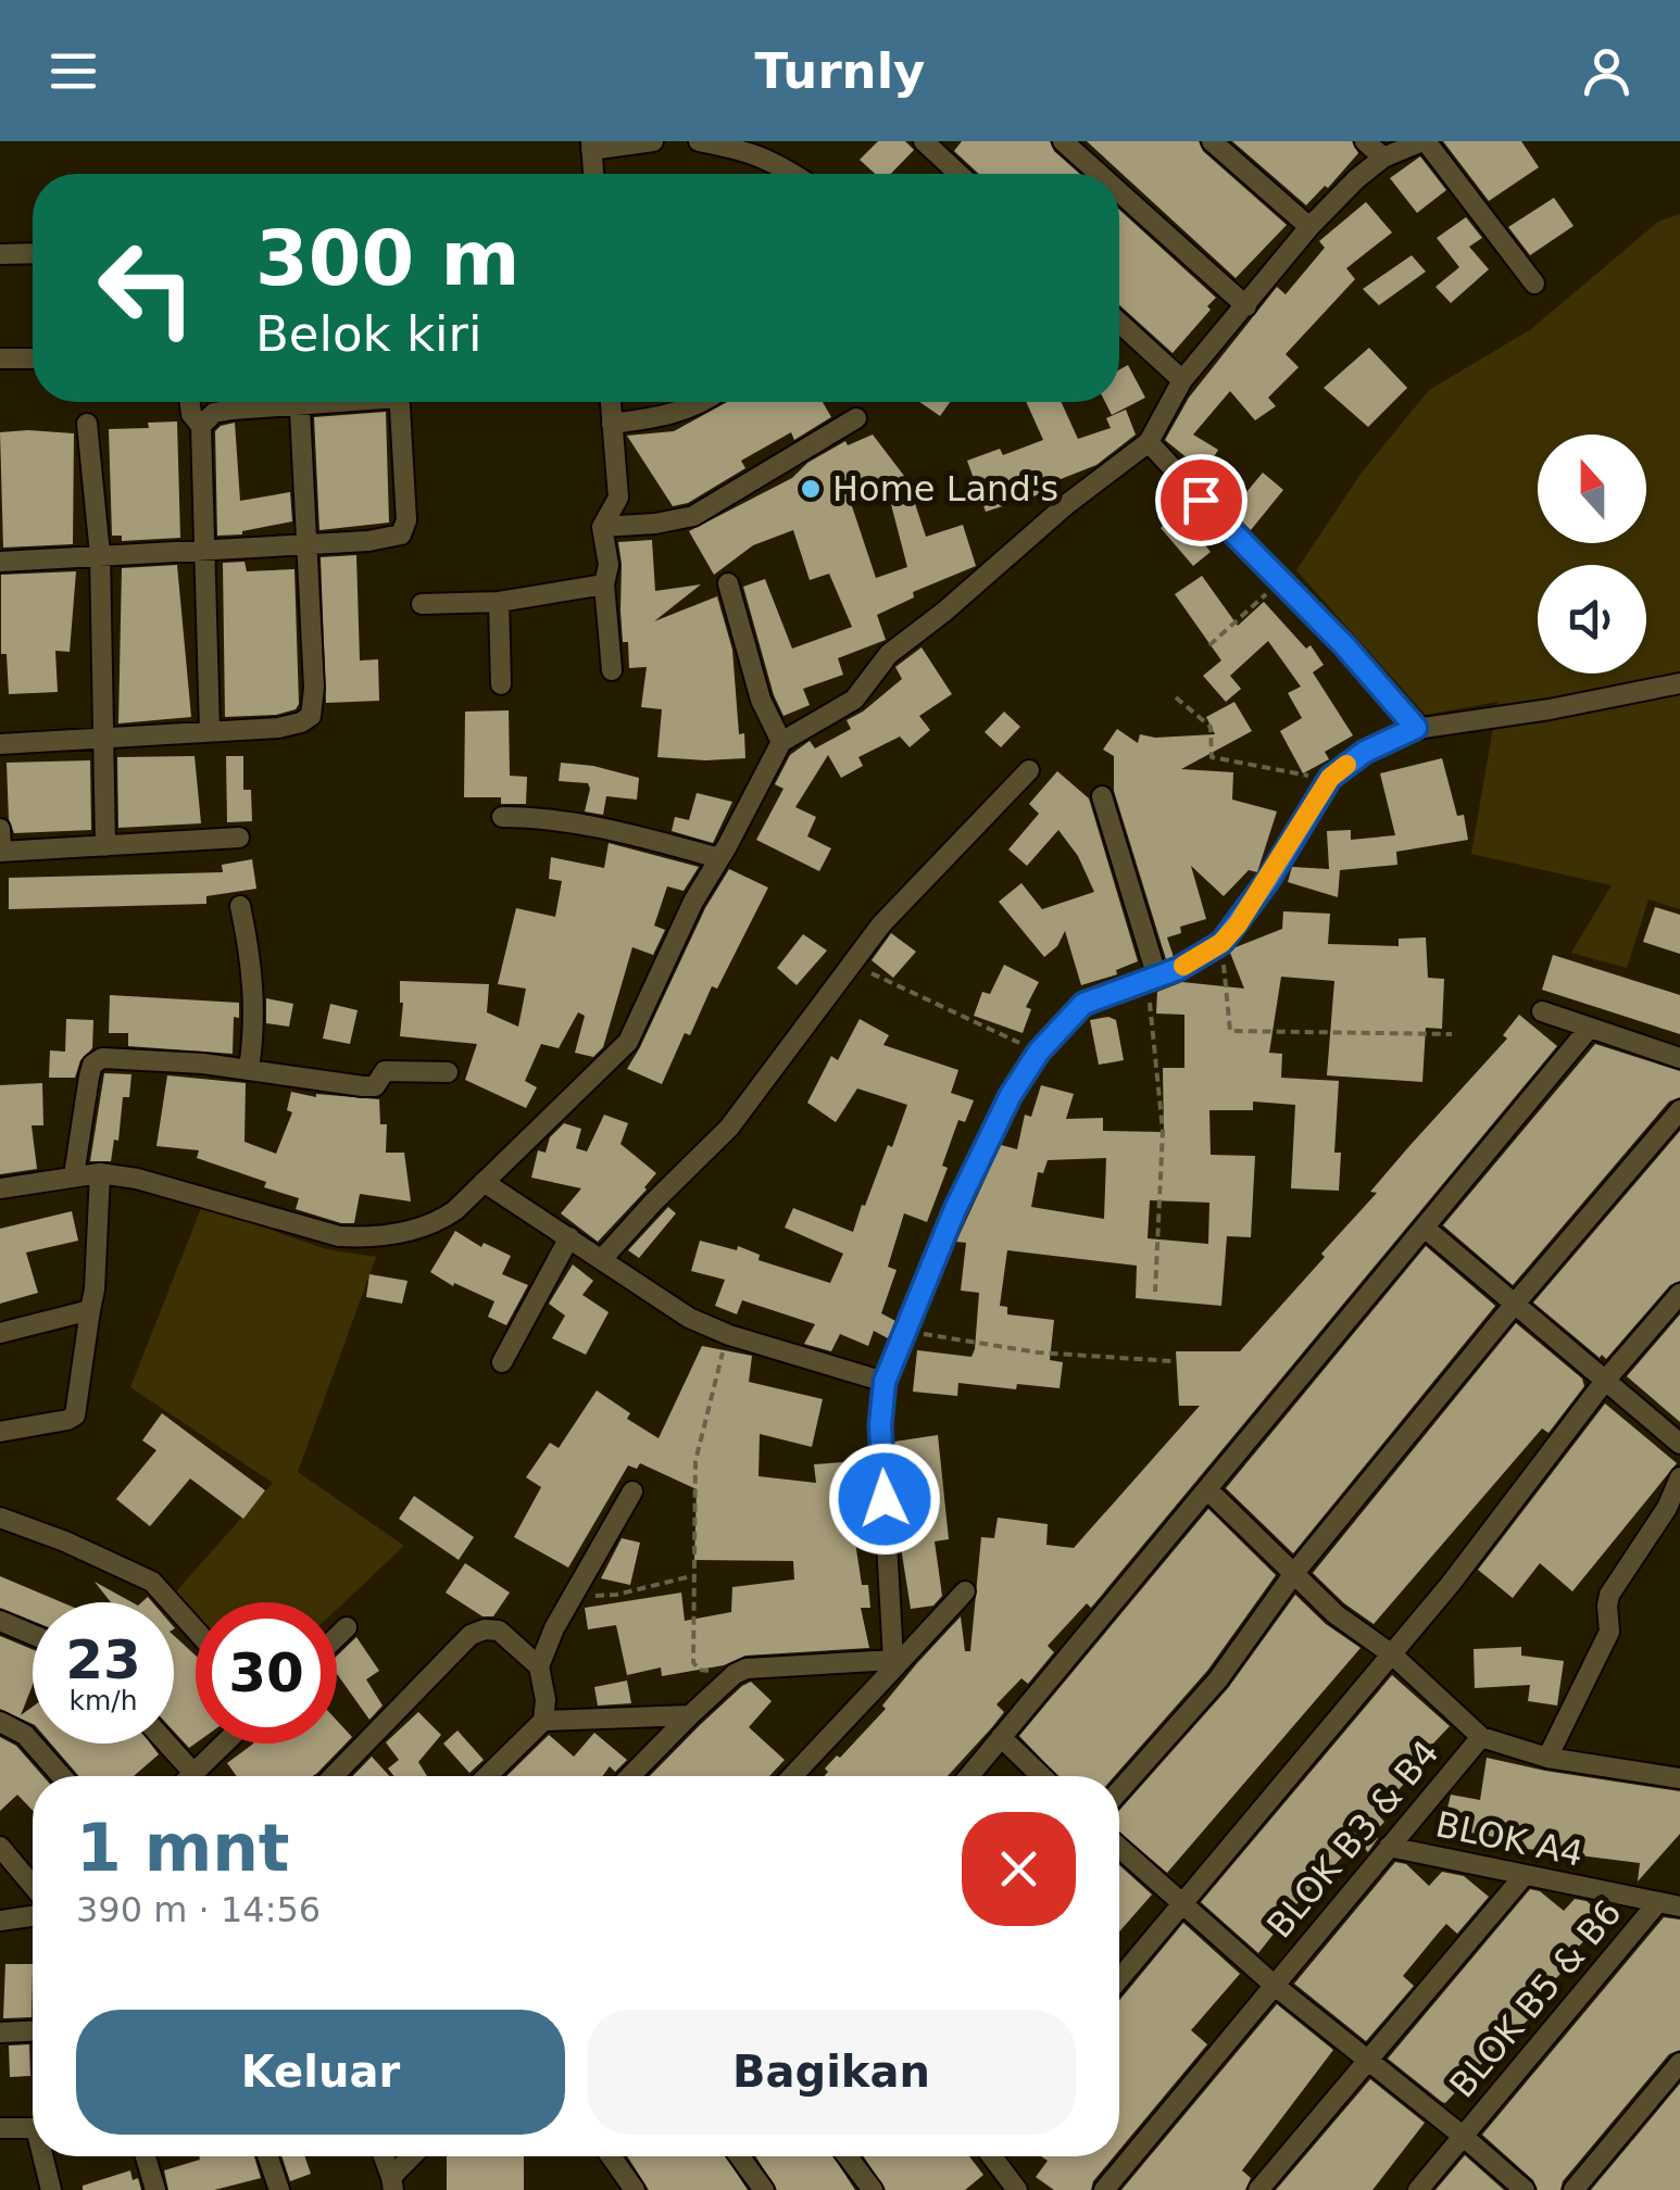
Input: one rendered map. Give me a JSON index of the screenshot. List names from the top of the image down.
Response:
{
  "streets": {
    "street": ["BLOK B3 & B4", "BLOK A4", "BLOK B5 & B6"]
  },
  "crossings": [
    ["BLOK B3 & B4", "BLOK A4"],
    ["BLOK A4", "BLOK B5 & B6"]
  ],
  "places": ["Home Land's"],
  "north": "top",
  "page": {
    "header": "Turnly",
    "turn": ["300 m", "Belok kiri"],
    "speed": "23 km/h",
    "limit": "30",
    "heading": ["1 mnt", "390 m · 14:56"],
    "buttons": ["Keluar", "Bagikan"]
  }
}
